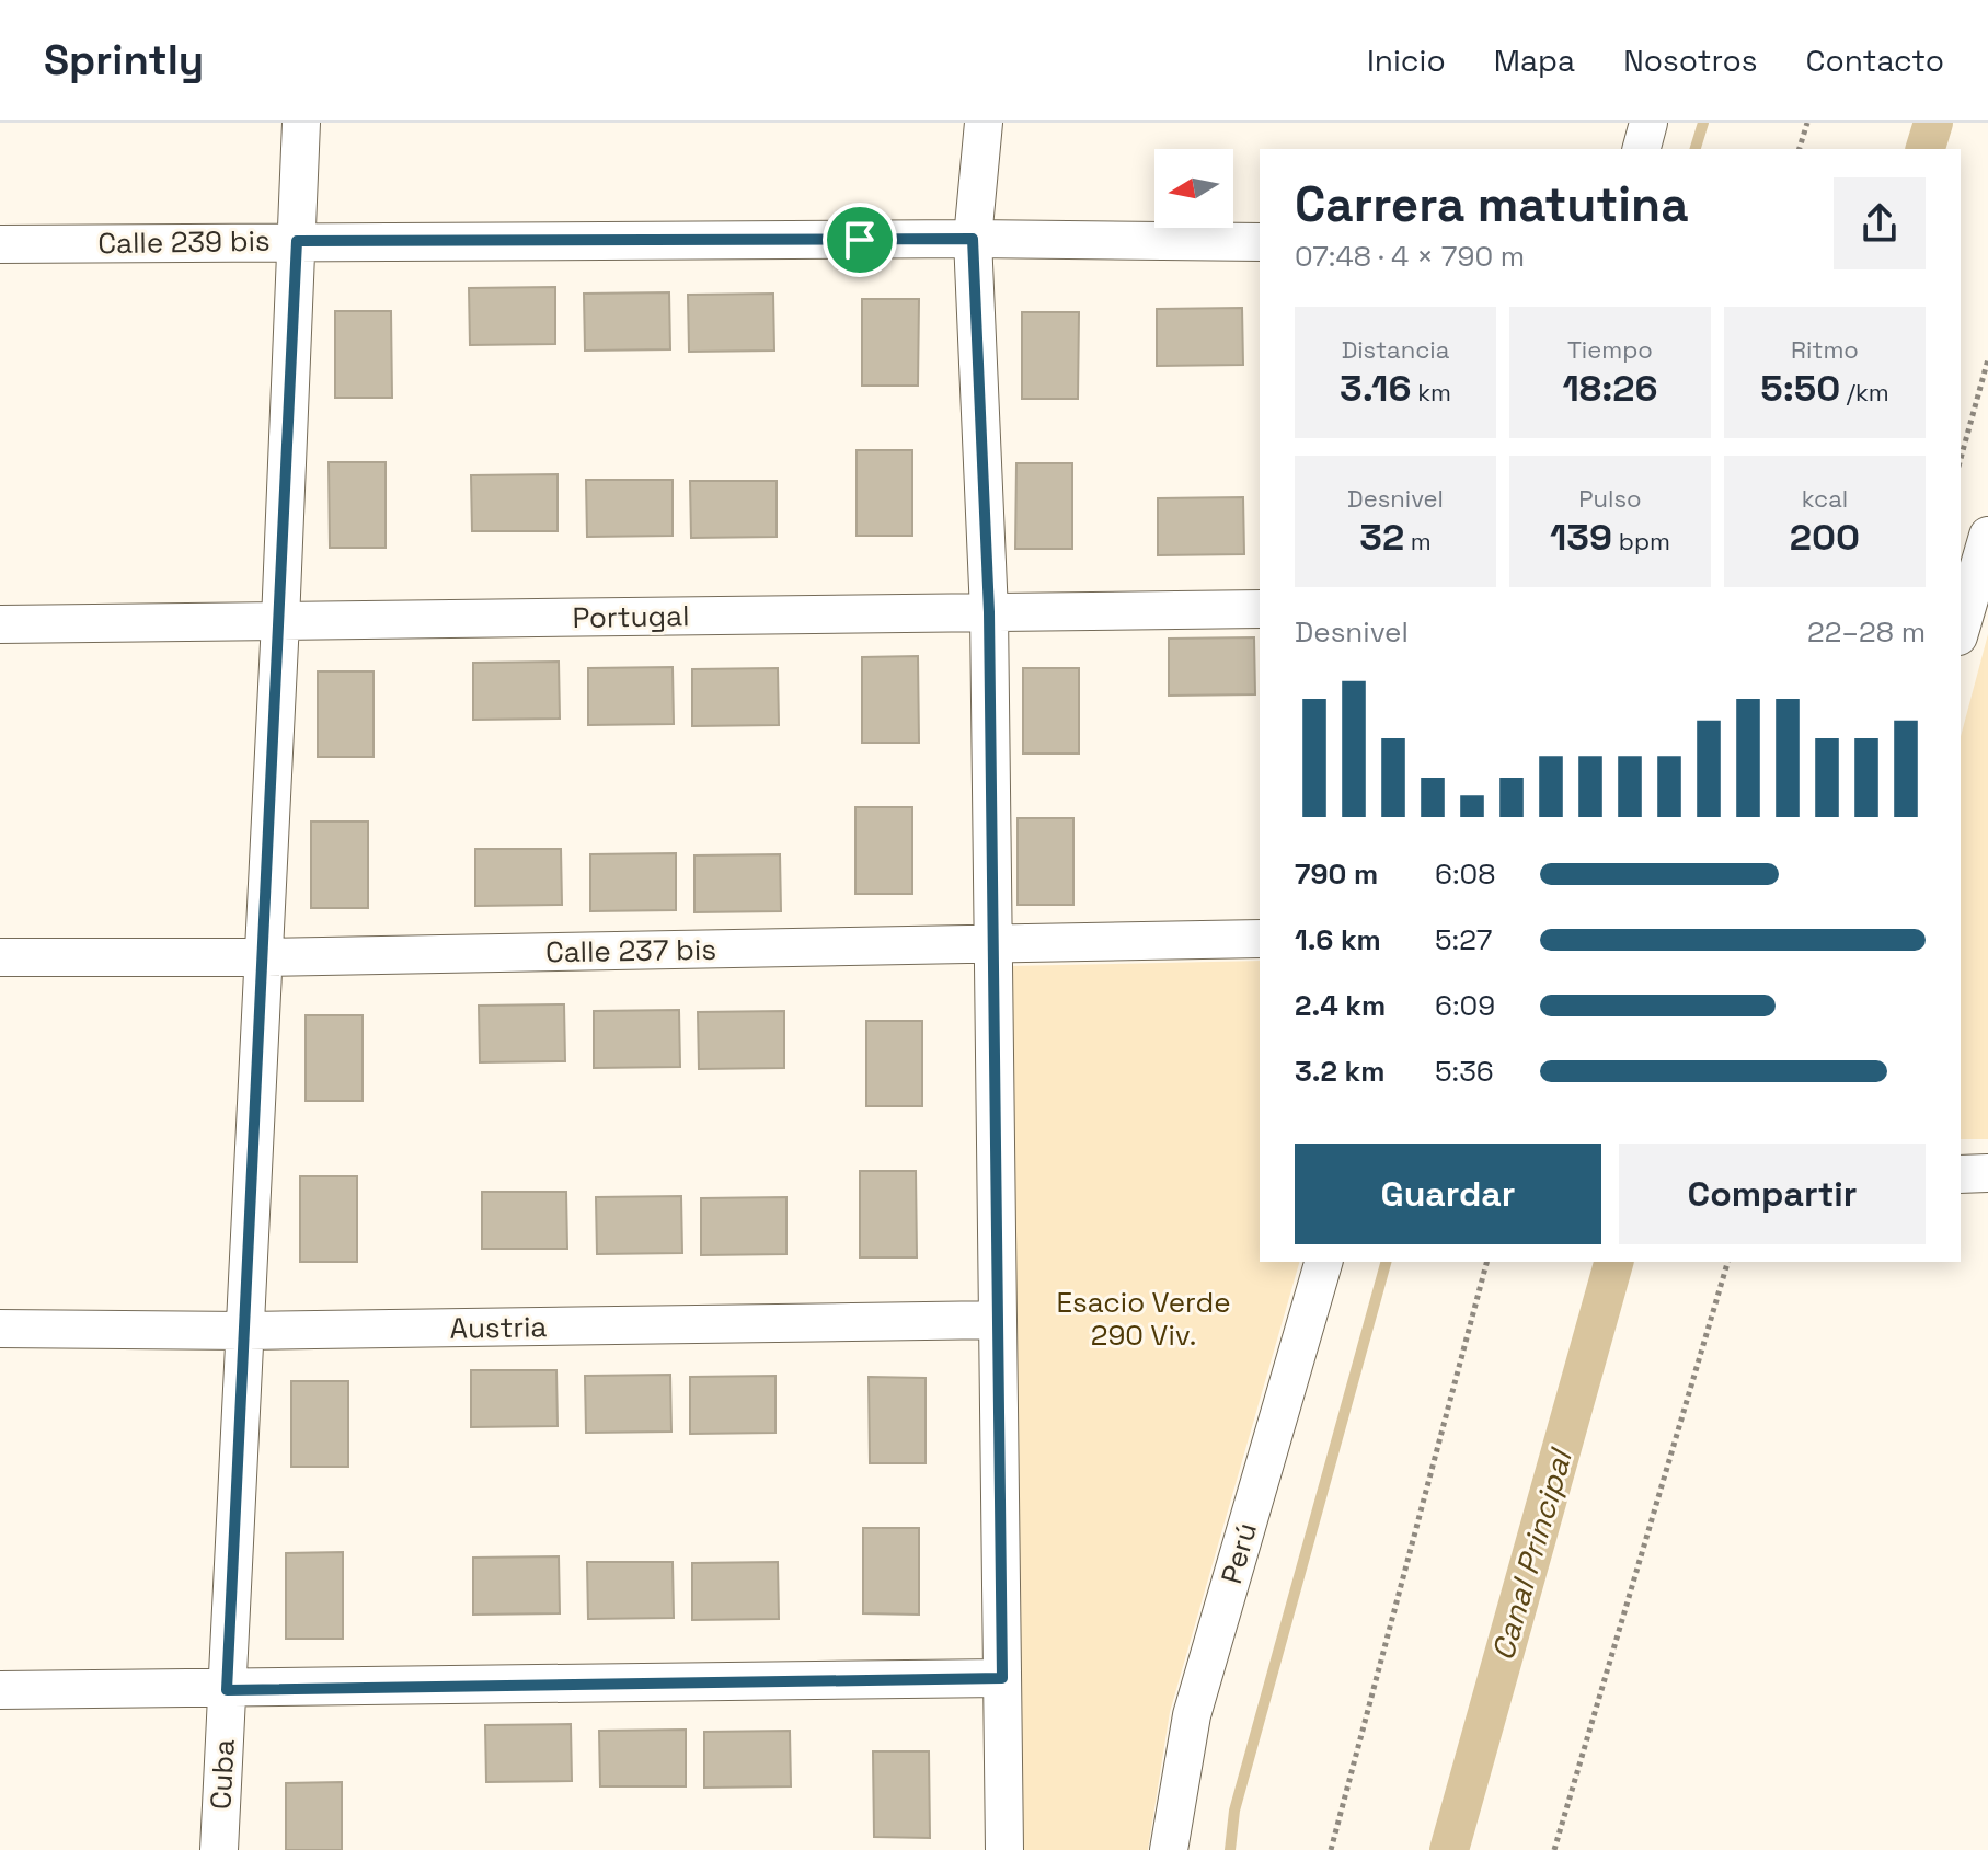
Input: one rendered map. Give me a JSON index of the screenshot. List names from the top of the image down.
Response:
{
  "streets": {
    "street": [
      "Calle 239 bis",
      "Portugal",
      "Calle 237 bis",
      "Austria",
      "Perú",
      "Cuba"
    ]
  },
  "crossings": [
    ["Calle 239 bis", "Cuba"],
    ["Portugal", "Cuba"],
    ["Calle 237 bis", "Cuba"],
    ["Austria", "Cuba"]
  ],
  "water": ["Canal Principal"],
  "parks": ["Esacio Verde 290 Viv."],
  "north": "left",
  "page": {
    "header": "Sprintly",
    "nav": [
      "Inicio",
      "Mapa",
      "Nosotros",
      "Contacto"
    ],
    "heading": ["Carrera matutina", "07:48 · 4 × 790 m"],
    "stats": [
      ["Distancia", "3.16 km"],
      ["Tiempo", "18:26"],
      ["Ritmo", "5:50 /km"],
      ["Desnivel", "32 m"],
      ["Pulso", "139 bpm"],
      ["kcal", "200"]
    ],
    "chart": ["Desnivel", "22–28 m"],
    "list": [
      {
        "name": "790 m",
        "note": "6:08"
      },
      {
        "name": "1.6 km",
        "note": "5:27"
      },
      {
        "name": "2.4 km",
        "note": "6:09"
      },
      {
        "name": "3.2 km",
        "note": "5:36"
      }
    ],
    "buttons": ["Guardar", "Compartir"]
  }
}
